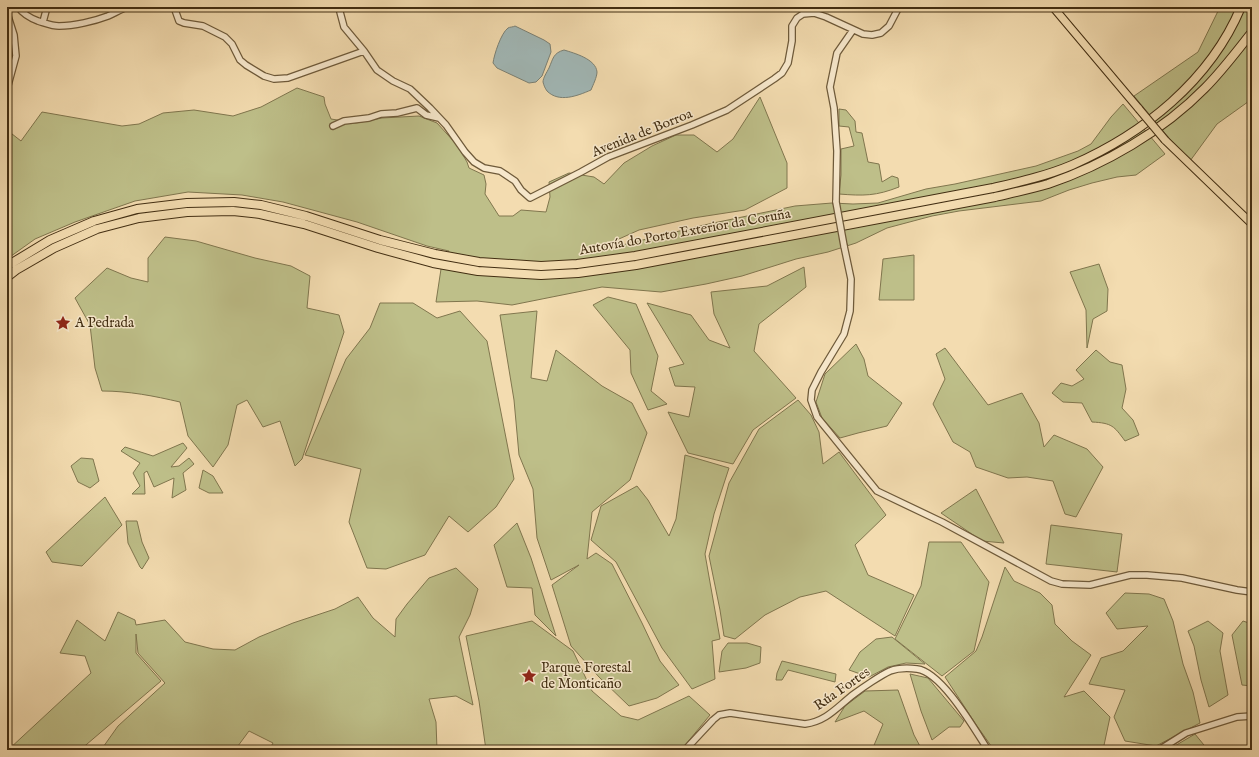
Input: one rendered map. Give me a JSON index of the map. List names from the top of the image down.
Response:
{
  "streets": {
    "highway": ["Autovía do Porto Exterior da Coruña"],
    "street": ["Avenida de Borroa", "Rúa Fortes"]
  },
  "places": {
    "place": ["A Pedrada", "Parque Forestal de Monticaño"]
  }
}
